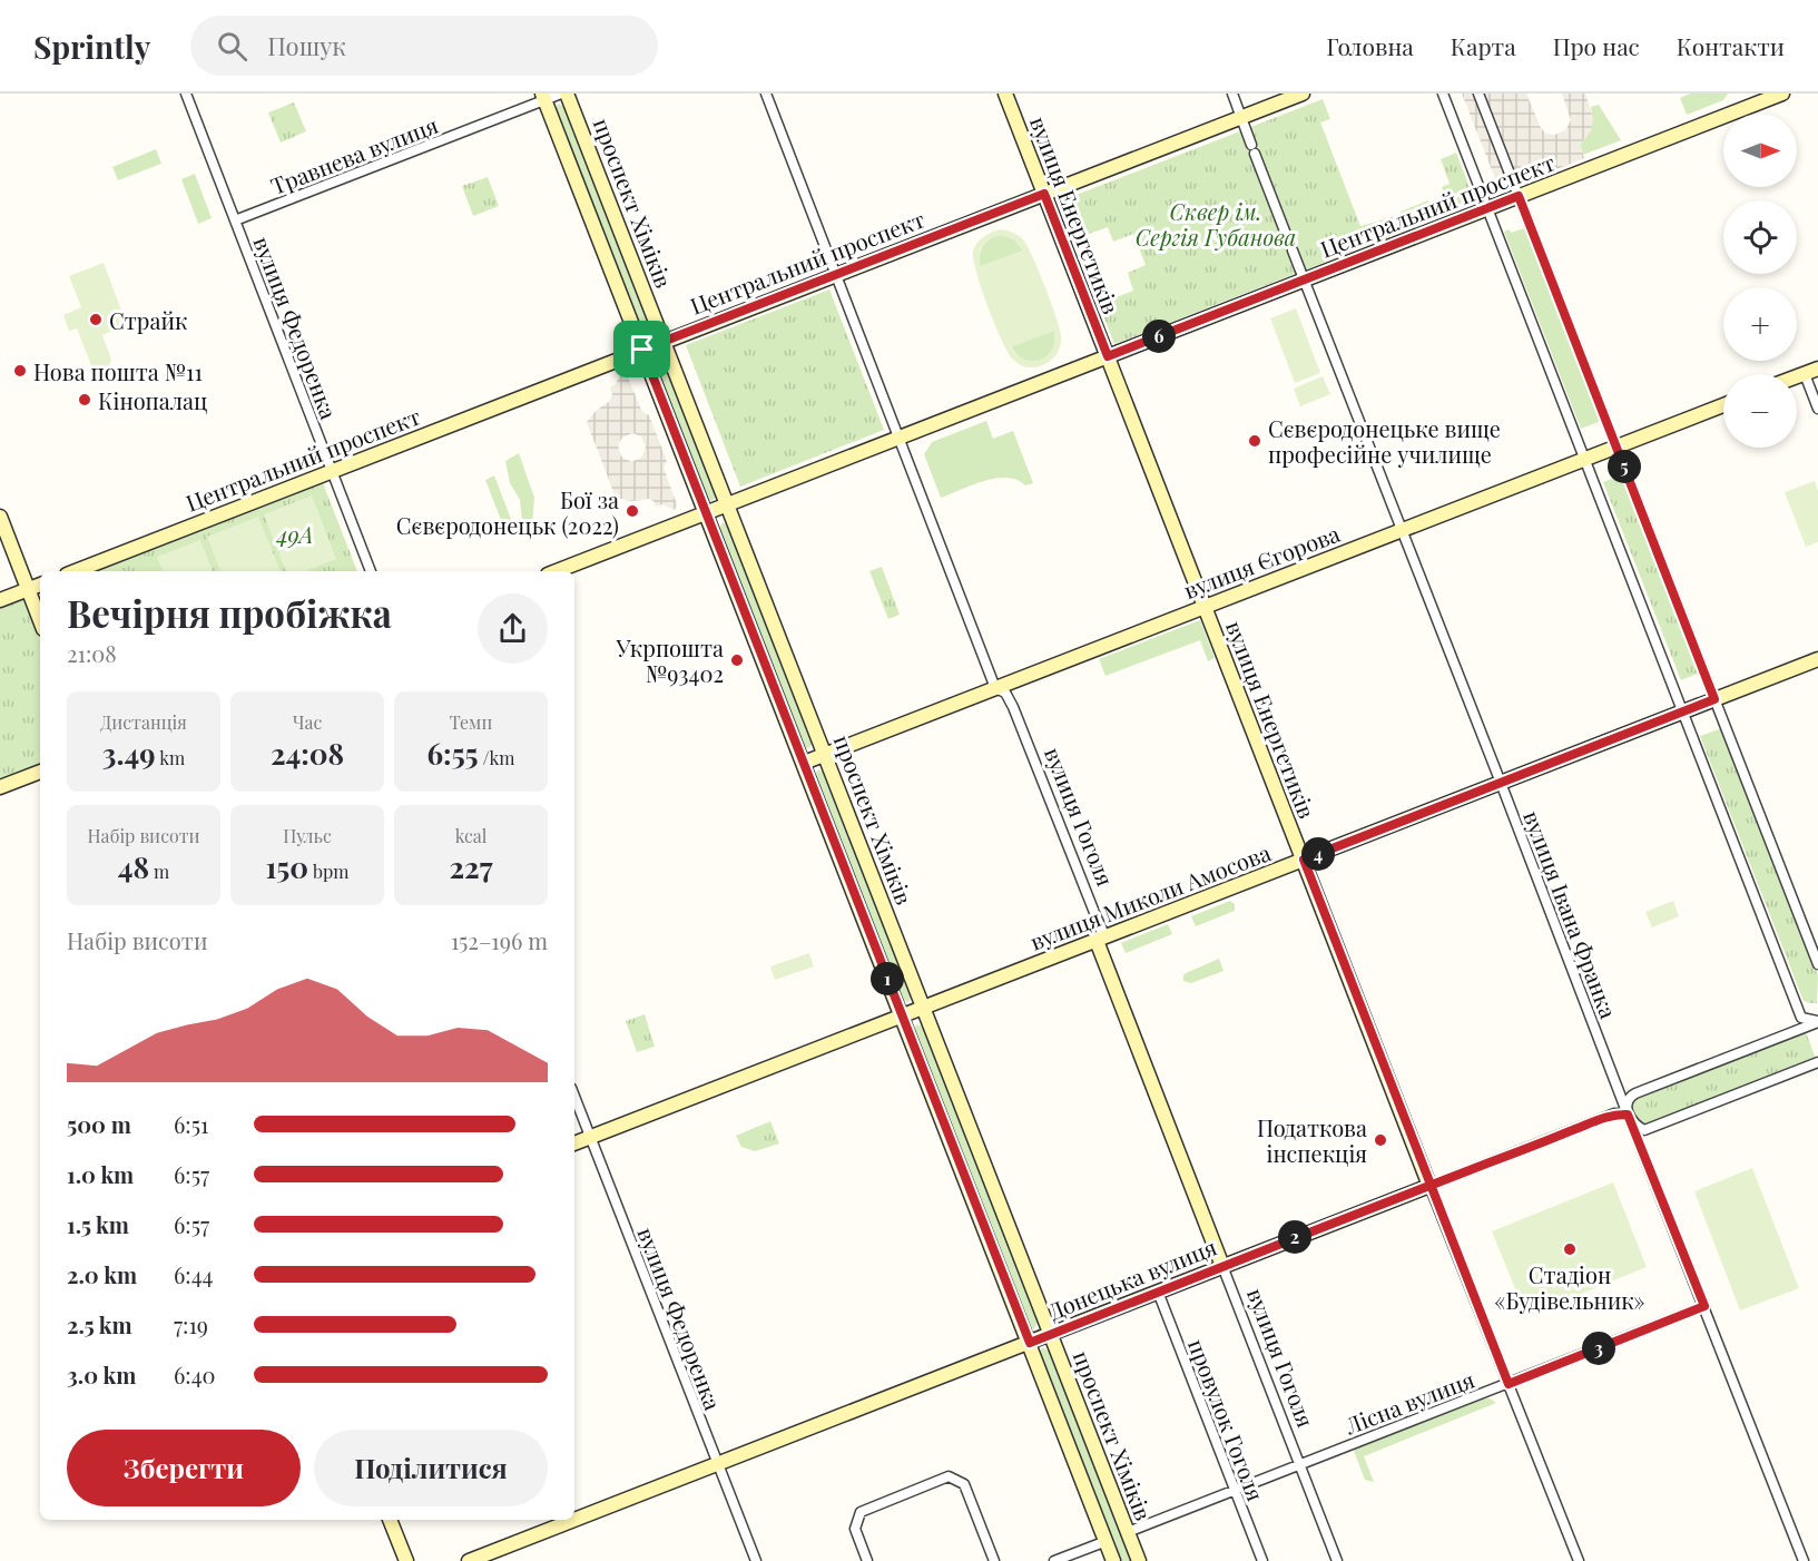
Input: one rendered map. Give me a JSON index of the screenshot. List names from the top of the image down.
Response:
{
  "streets": {
    "street": [
      "Травнева вулиця",
      "проспект Хіміків",
      "Центральний проспект",
      "вулиця Енергетиків",
      "вулиця Федоренка",
      "вулиця Єгорова",
      "вулиця Гоголя",
      "вулиця Миколи Амосова",
      "вулиця Івана Франка",
      "Донецька вулиця",
      "Лісна вулиця",
      "провулок Гоголя"
    ]
  },
  "crossings": [
    ["Травнева вулиця", "проспект Хіміків"],
    ["Травнева вулиця", "вулиця Федоренка"],
    ["проспект Хіміків", "Центральний проспект"],
    ["проспект Хіміків", "вулиця Єгорова"],
    ["проспект Хіміків", "вулиця Миколи Амосова"],
    ["проспект Хіміків", "Донецька вулиця"],
    ["проспект Хіміків", "Лісна вулиця"],
    ["Центральний проспект", "вулиця Енергетиків"],
    ["Центральний проспект", "вулиця Федоренка"],
    ["Центральний проспект", "вулиця Гоголя"],
    ["Центральний проспект", "вулиця Івана Франка"],
    ["вулиця Енергетиків", "вулиця Єгорова"],
    ["вулиця Енергетиків", "вулиця Миколи Амосова"],
    ["вулиця Енергетиків", "Донецька вулиця"],
    ["вулиця Енергетиків", "Лісна вулиця"],
    ["вулиця Федоренка", "вулиця Миколи Амосова"],
    ["вулиця Федоренка", "Донецька вулиця"],
    ["вулиця Єгорова", "вулиця Гоголя"],
    ["вулиця Єгорова", "вулиця Івана Франка"],
    ["вулиця Гоголя", "вулиця Миколи Амосова"],
    ["вулиця Гоголя", "Донецька вулиця"],
    ["вулиця Гоголя", "Лісна вулиця"],
    ["вулиця Миколи Амосова", "вулиця Івана Франка"],
    ["вулиця Івана Франка", "Донецька вулиця"],
    ["вулиця Івана Франка", "Лісна вулиця"],
    ["Донецька вулиця", "провулок Гоголя"],
    ["Лісна вулиця", "провулок Гоголя"]
  ],
  "parks": ["Сквер ім. Сергія Губанова", "49А"],
  "places": [
    "Страйк",
    "Нова пошта №11",
    "Кінопалац",
    "Сєвєродонецьке вище професійне училище",
    "Бої за Сєвєродонецьк (2022)",
    "Укрпошта №93402",
    "Податкова інспекція",
    "Стадіон «Будівельник»"
  ],
  "north": "right",
  "page": {
    "header": "Sprintly",
    "search": "Пошук",
    "nav": [
      "Головна",
      "Карта",
      "Про нас",
      "Контакти"
    ],
    "map_buttons": ["+", "−"],
    "pins": [
      "6",
      "5",
      "4",
      "1",
      "2",
      "3"
    ],
    "heading": ["Вечірня пробіжка", "21:08"],
    "stats": [
      ["Дистанція", "3.49 km"],
      ["Час", "24:08"],
      ["Темп", "6:55 /km"],
      ["Набір висоти", "48 m"],
      ["Пульс", "150 bpm"],
      ["kcal", "227"]
    ],
    "chart": ["Набір висоти", "152–196 m"],
    "list": [
      {
        "name": "500 m",
        "note": "6:51"
      },
      {
        "name": "1.0 km",
        "note": "6:57"
      },
      {
        "name": "1.5 km",
        "note": "6:57"
      },
      {
        "name": "2.0 km",
        "note": "6:44"
      },
      {
        "name": "2.5 km",
        "note": "7:19"
      },
      {
        "name": "3.0 km",
        "note": "6:40"
      }
    ],
    "buttons": ["Зберегти", "Поділитися"]
  }
}
